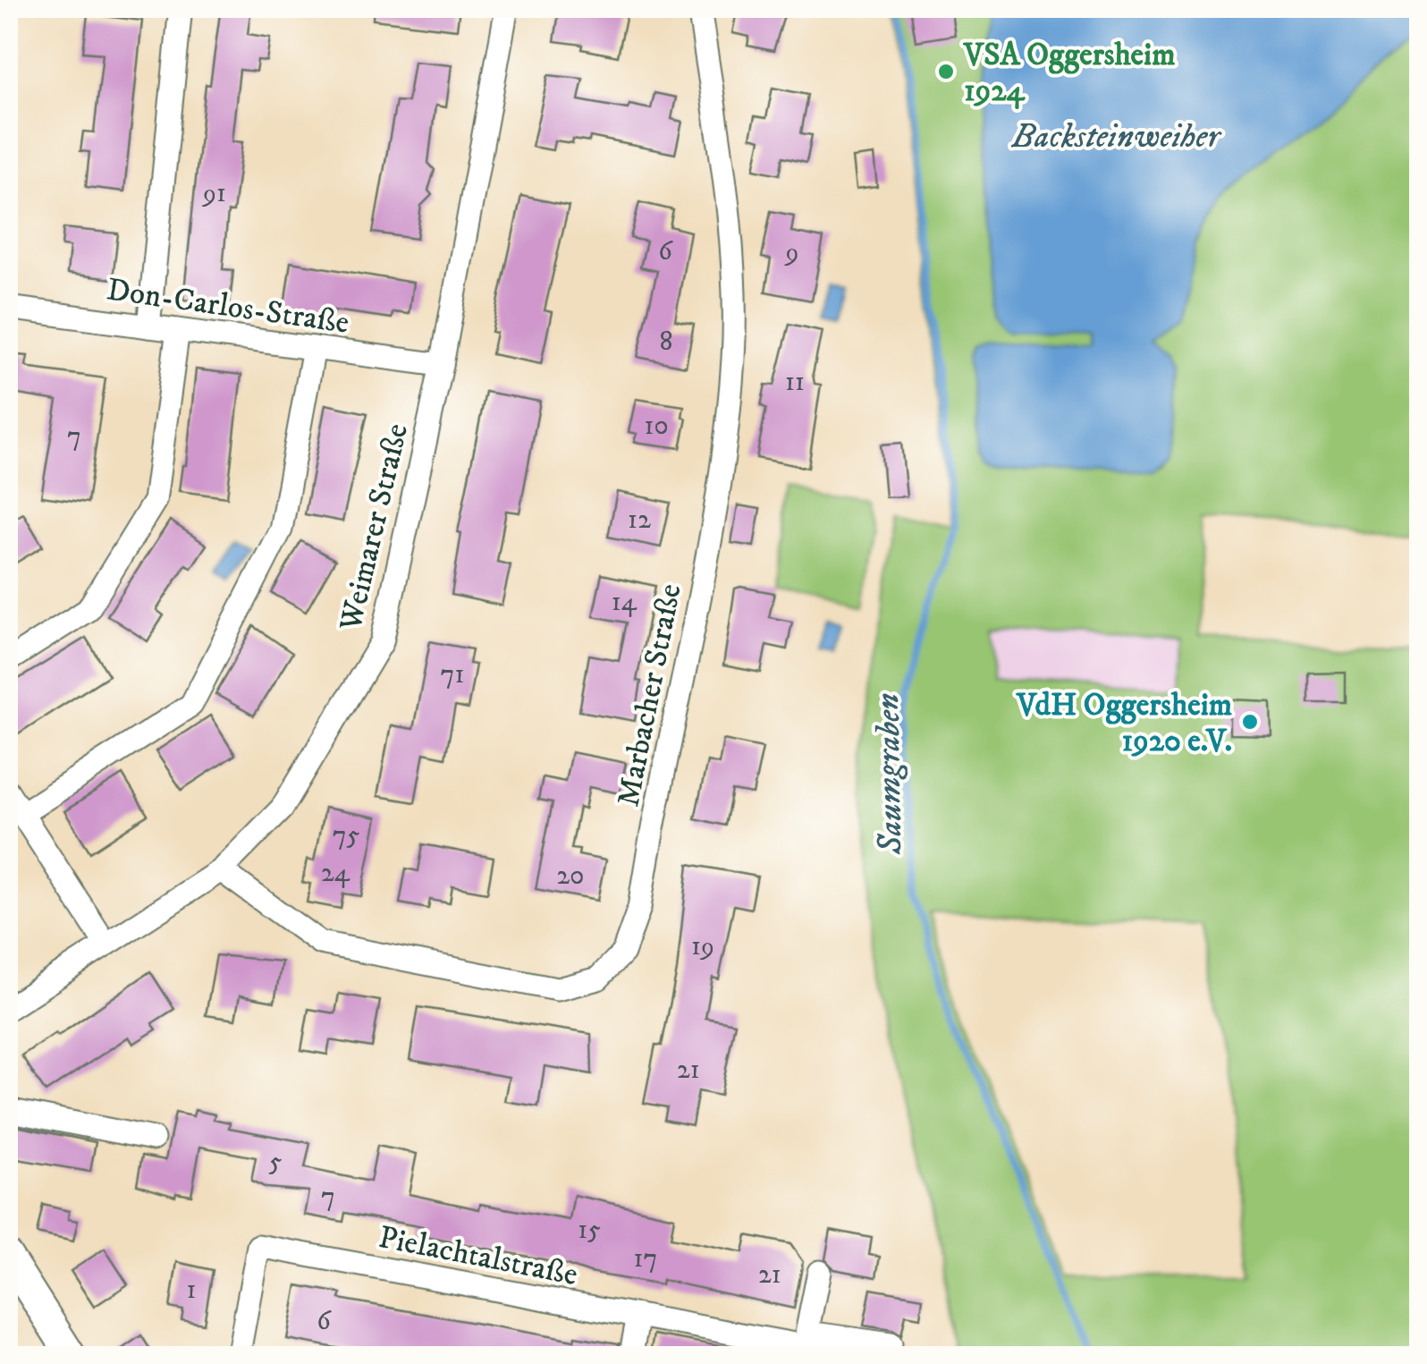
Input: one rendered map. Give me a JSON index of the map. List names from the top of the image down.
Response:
{
  "streets": {
    "street": [
      "Don-Carlos-Straße",
      "Weimarer Straße",
      "Marbacher Straße",
      "Pielachtalstraße"
    ]
  },
  "crossings": [
    ["Don-Carlos-Straße", "Weimarer Straße"],
    ["Weimarer Straße", "Marbacher Straße"]
  ],
  "water": ["Backsteinweiher", "Saumgraben"],
  "places": ["VSA Oggersheim 1924", "VdH Oggersheim 1920 e.V."],
  "house_numbers": [
    "91",
    "6",
    "9",
    "8",
    "11",
    "10",
    "7",
    "12",
    "14",
    "71",
    "75",
    "24",
    "20",
    "19",
    "21",
    "5",
    "7",
    "15",
    "17",
    "21",
    "1",
    "6"
  ]
}
